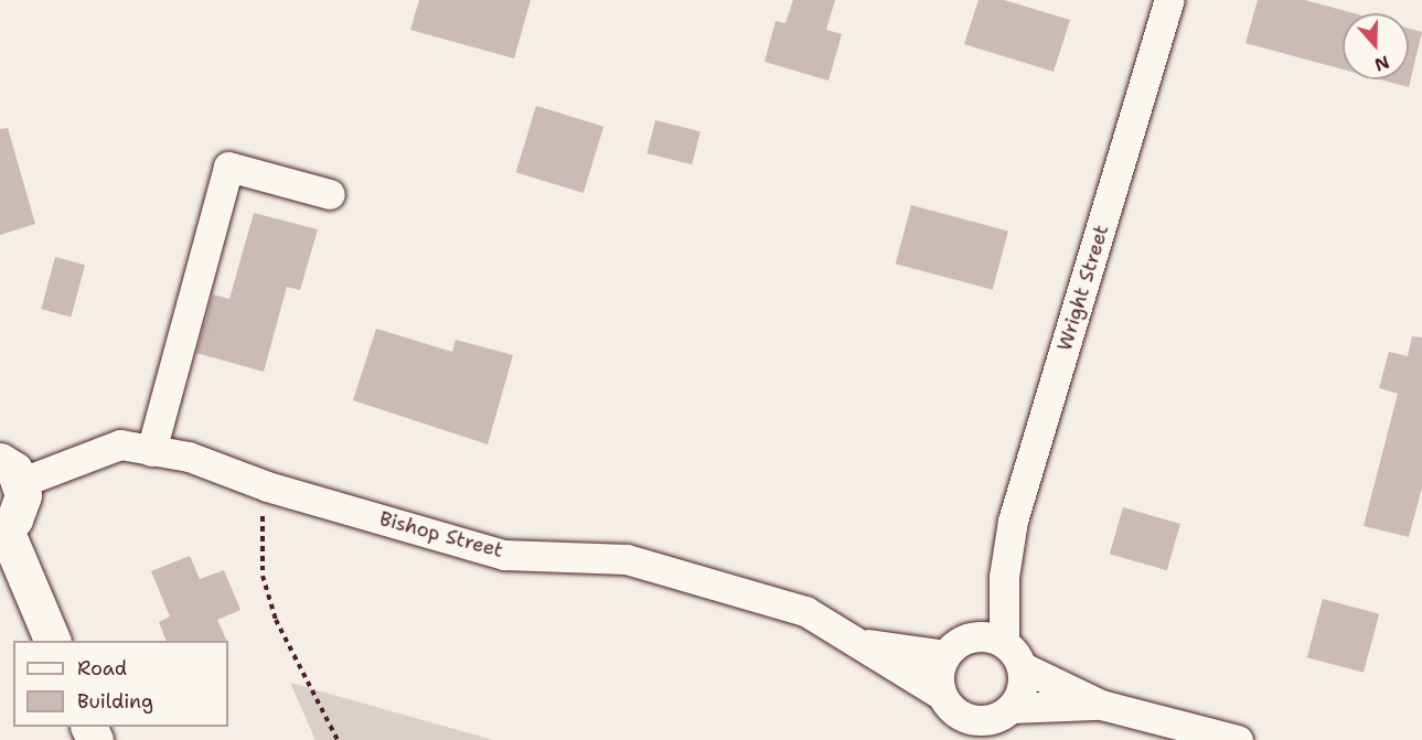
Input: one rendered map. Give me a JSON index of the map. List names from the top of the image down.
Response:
{
  "streets": {
    "street": ["Wright Street", "Bishop Street"]
  },
  "crossings": [
    ["Wright Street", "Bishop Street"]
  ],
  "legend": ["Road", "Building"],
  "north": "bottom"
}
